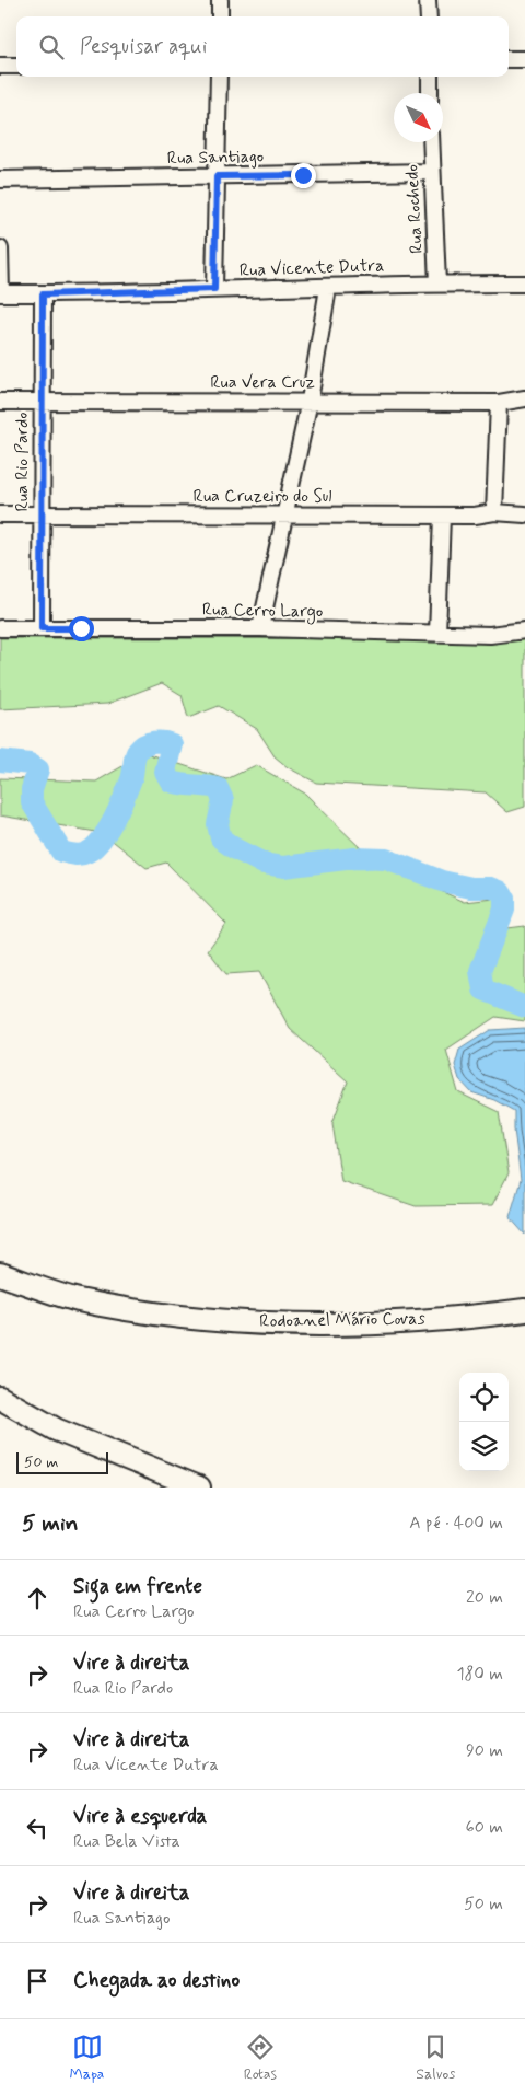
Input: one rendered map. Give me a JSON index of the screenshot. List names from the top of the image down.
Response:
{
  "streets": {
    "highway": ["Rodoanel Mário Covas"],
    "street": [
      "Rua Santiago",
      "Rua Rochedo",
      "Rua Vicente Dutra",
      "Rua Vera Cruz",
      "Rua Rio Pardo",
      "Rua Cruzeiro do Sul",
      "Rua Cerro Largo"
    ]
  },
  "crossings": [
    ["Rua Santiago", "Rua Rochedo"],
    ["Rua Rochedo", "Rua Vicente Dutra"],
    ["Rua Vicente Dutra", "Rua Rio Pardo"],
    ["Rua Vera Cruz", "Rua Rio Pardo"],
    ["Rua Rio Pardo", "Rua Cruzeiro do Sul"],
    ["Rua Rio Pardo", "Rua Cerro Largo"]
  ],
  "scale_bar": "50 m",
  "north": "bottom right",
  "page": {
    "search": "Pesquisar aqui",
    "scale": "50 m",
    "heading": ["5 min", "A pé · 400 m"],
    "list": [
      ["Siga em frente", "Rua Cerro Largo", "20 m"],
      ["Vire à direita", "Rua Rio Pardo", "180 m"],
      ["Vire à direita", "Rua Vicente Dutra", "90 m"],
      ["Vire à esquerda", "Rua Bela Vista", "60 m"],
      ["Vire à direita", "Rua Santiago", "50 m"],
      "Chegada ao destino"
    ],
    "nav": ["Mapa", "Rotas", "Salvos"]
  }
}
